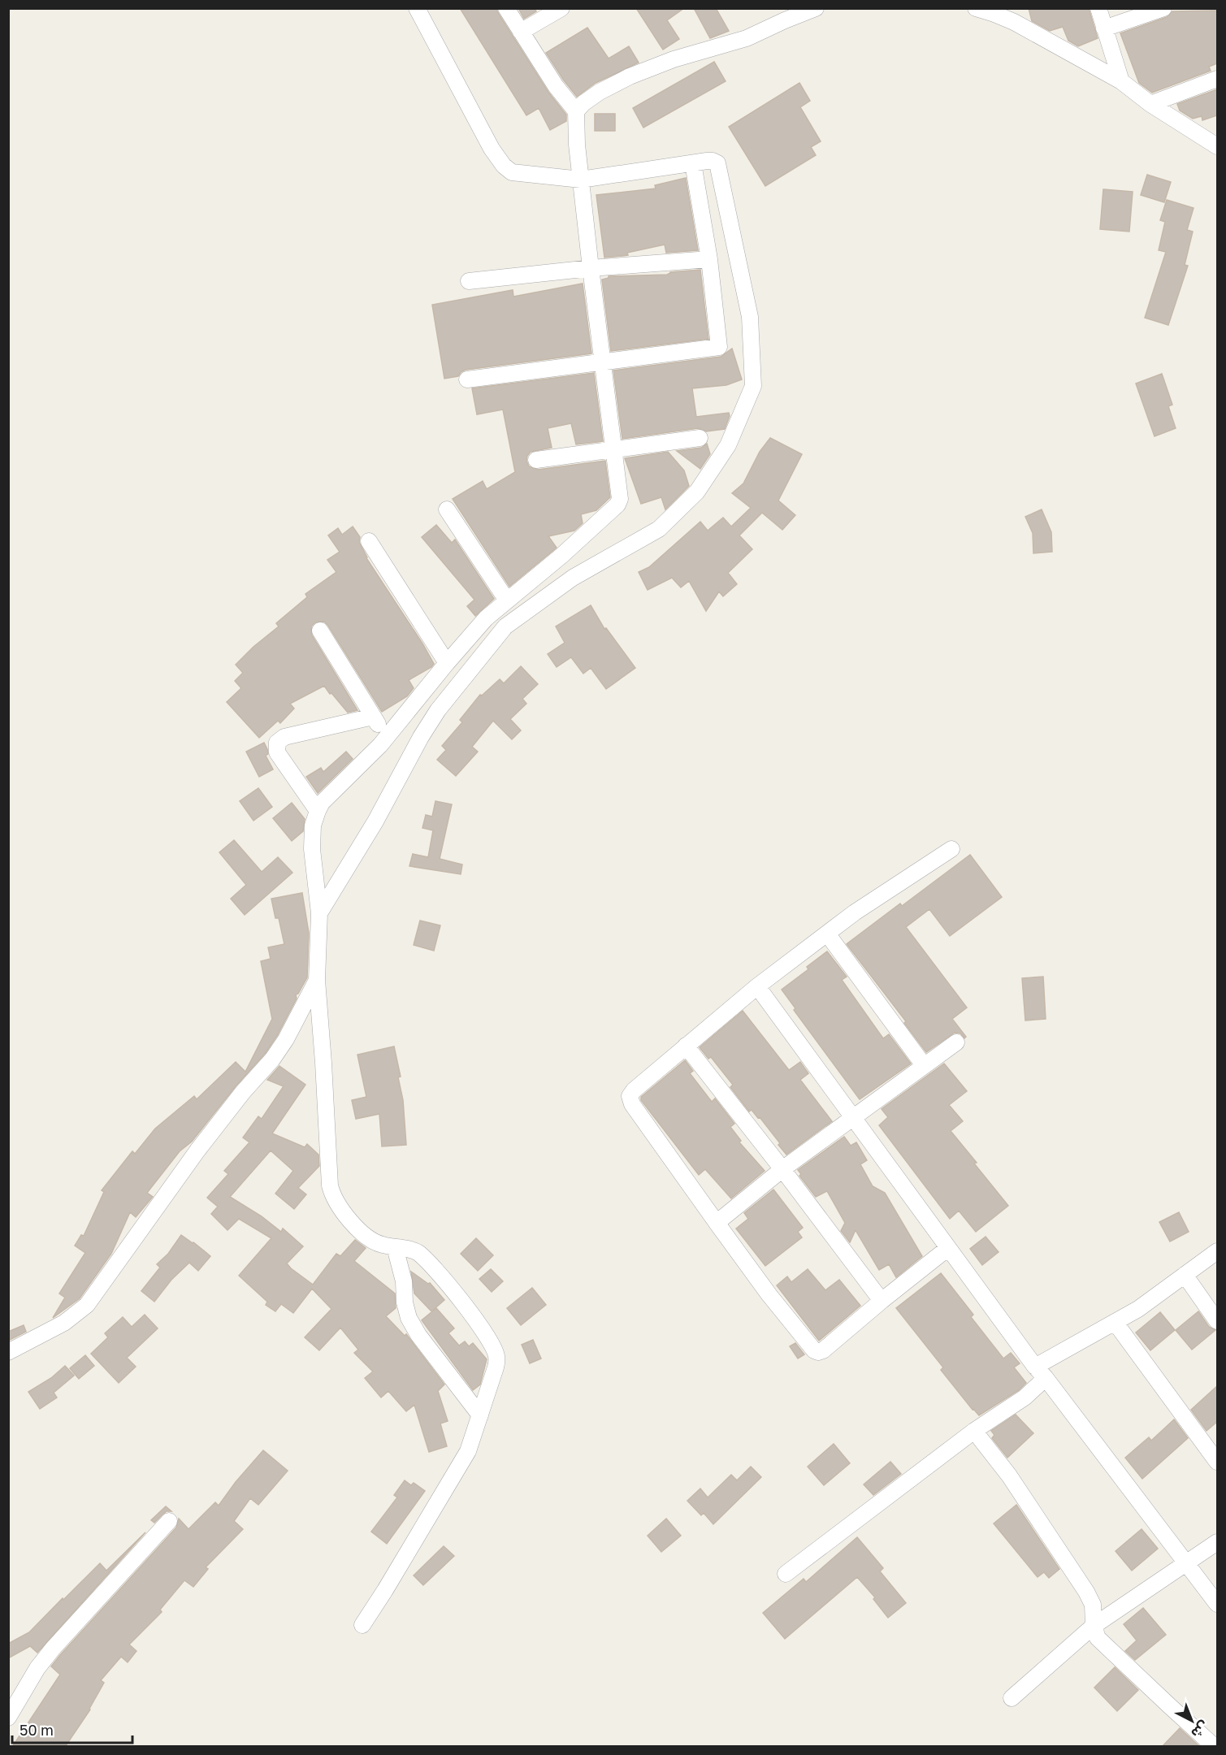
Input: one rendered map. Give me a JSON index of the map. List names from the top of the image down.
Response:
{
  "scale_bar": "50 m",
  "north": "bottom right"
}
